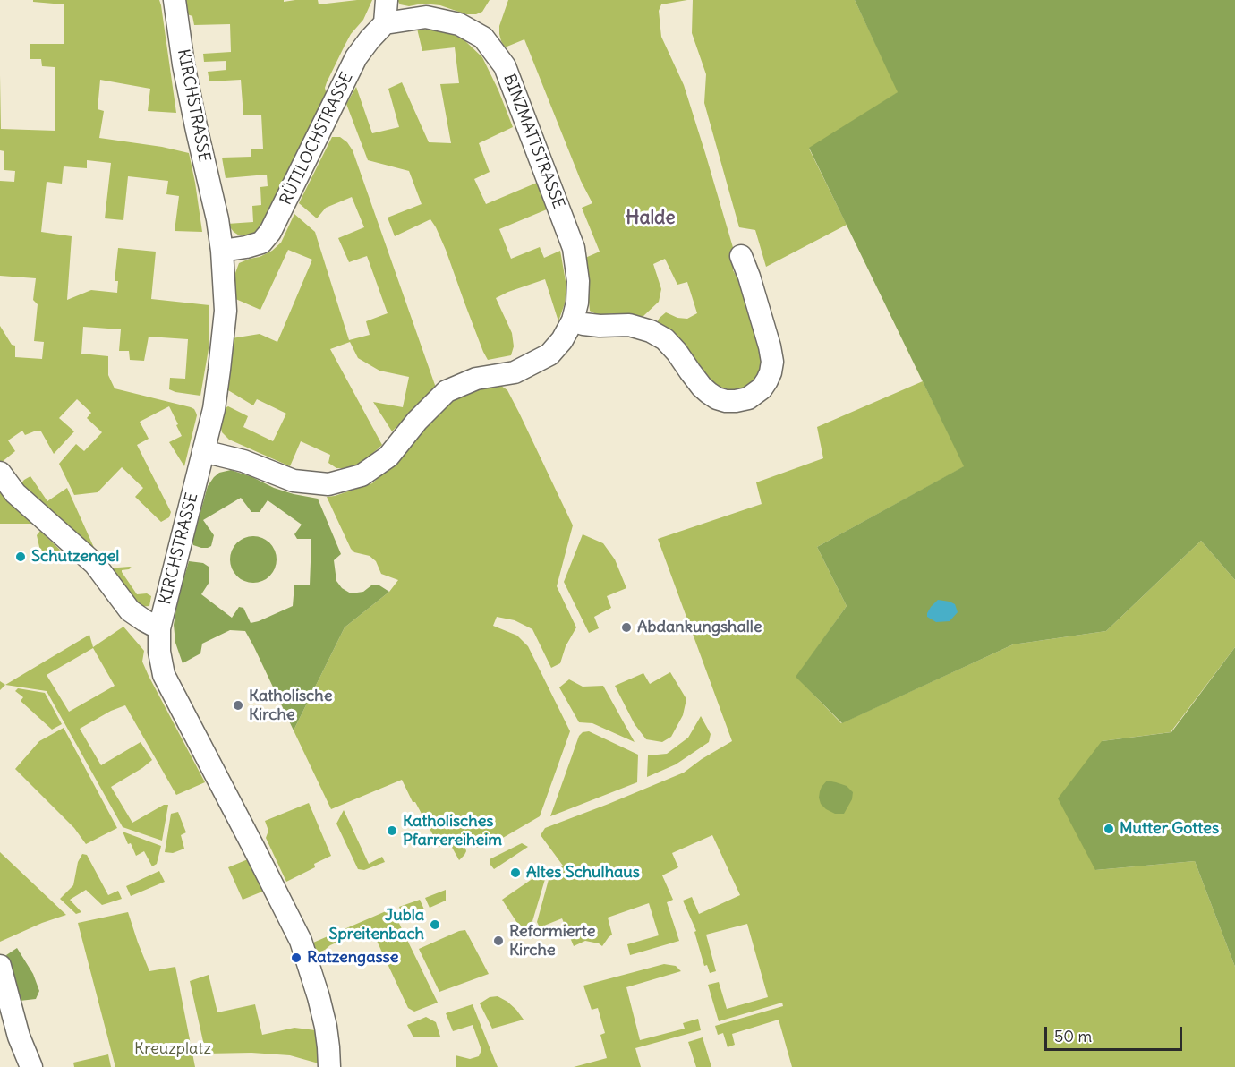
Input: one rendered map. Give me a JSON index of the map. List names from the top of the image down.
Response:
{
  "streets": {
    "street": ["KIRCHSTRASSE", "RÜTILOCHSTRASSE", "BINZMATTSTRASSE"]
  },
  "crossings": [
    ["KIRCHSTRASSE", "RÜTILOCHSTRASSE"],
    ["RÜTILOCHSTRASSE", "BINZMATTSTRASSE"]
  ],
  "districts": ["Halde"],
  "parks": ["Kreuzplatz"],
  "places": [
    "Schutzengel",
    "Abdankungshalle",
    "Katholische Kirche",
    "Mutter Gottes",
    "Katholisches Pfarrereiheim",
    "Altes Schulhaus",
    "Jubla Spreitenbach",
    "Reformierte Kirche",
    "Ratzengasse"
  ],
  "scale_bar": "50 m"
}
